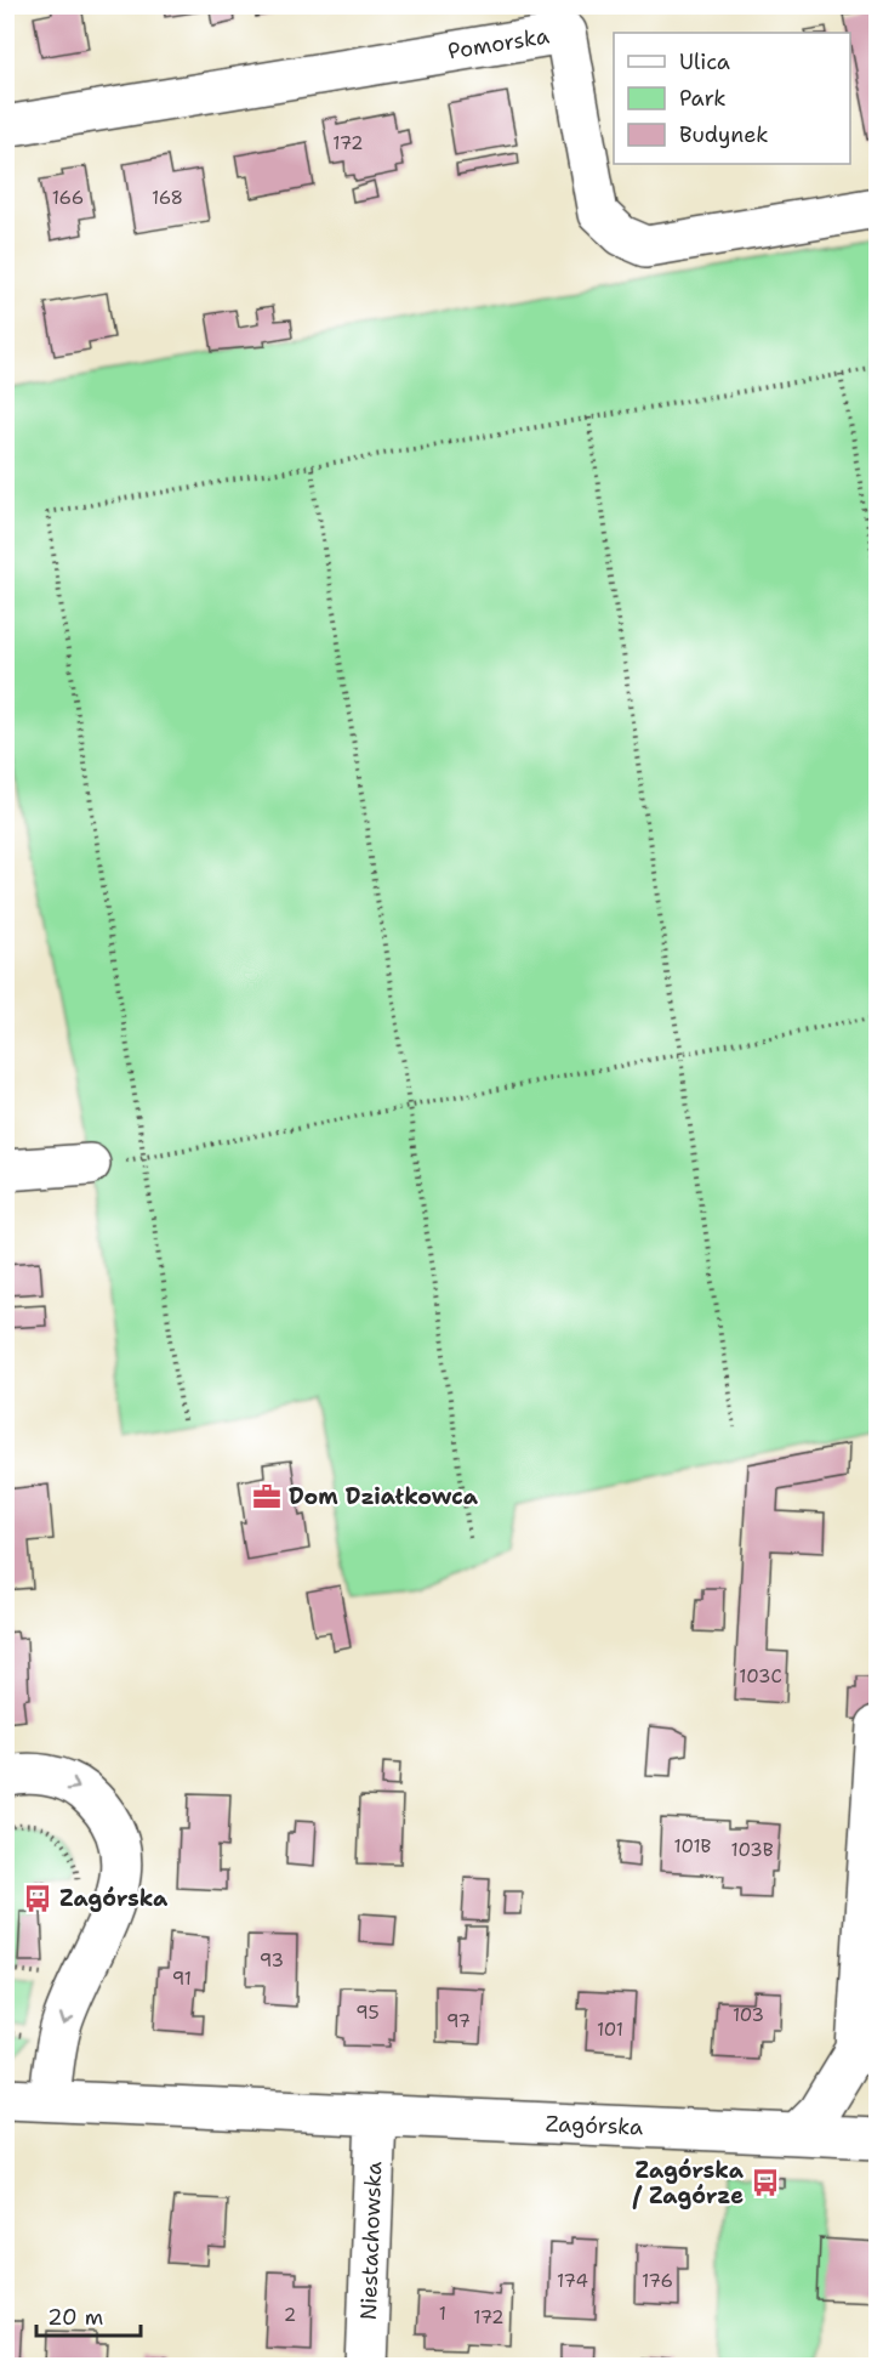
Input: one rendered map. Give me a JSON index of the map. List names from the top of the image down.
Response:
{
  "streets": {
    "street": ["Pomorska", "Zagórska", "Niestachowska"]
  },
  "crossings": [
    ["Zagórska", "Niestachowska"]
  ],
  "places": {
    "office": ["Dom Działkowca"],
    "bus stop": ["Zagórska", "Zagórska / Zagórze"]
  },
  "house_numbers": [
    "172",
    "166",
    "168",
    "103C",
    "101B",
    "103B",
    "93",
    "91",
    "95",
    "103",
    "97",
    "101",
    "174",
    "176",
    "1",
    "2",
    "172"
  ],
  "legend": ["Ulica", "Park", "Budynek"],
  "scale_bar": "20 m"
}
